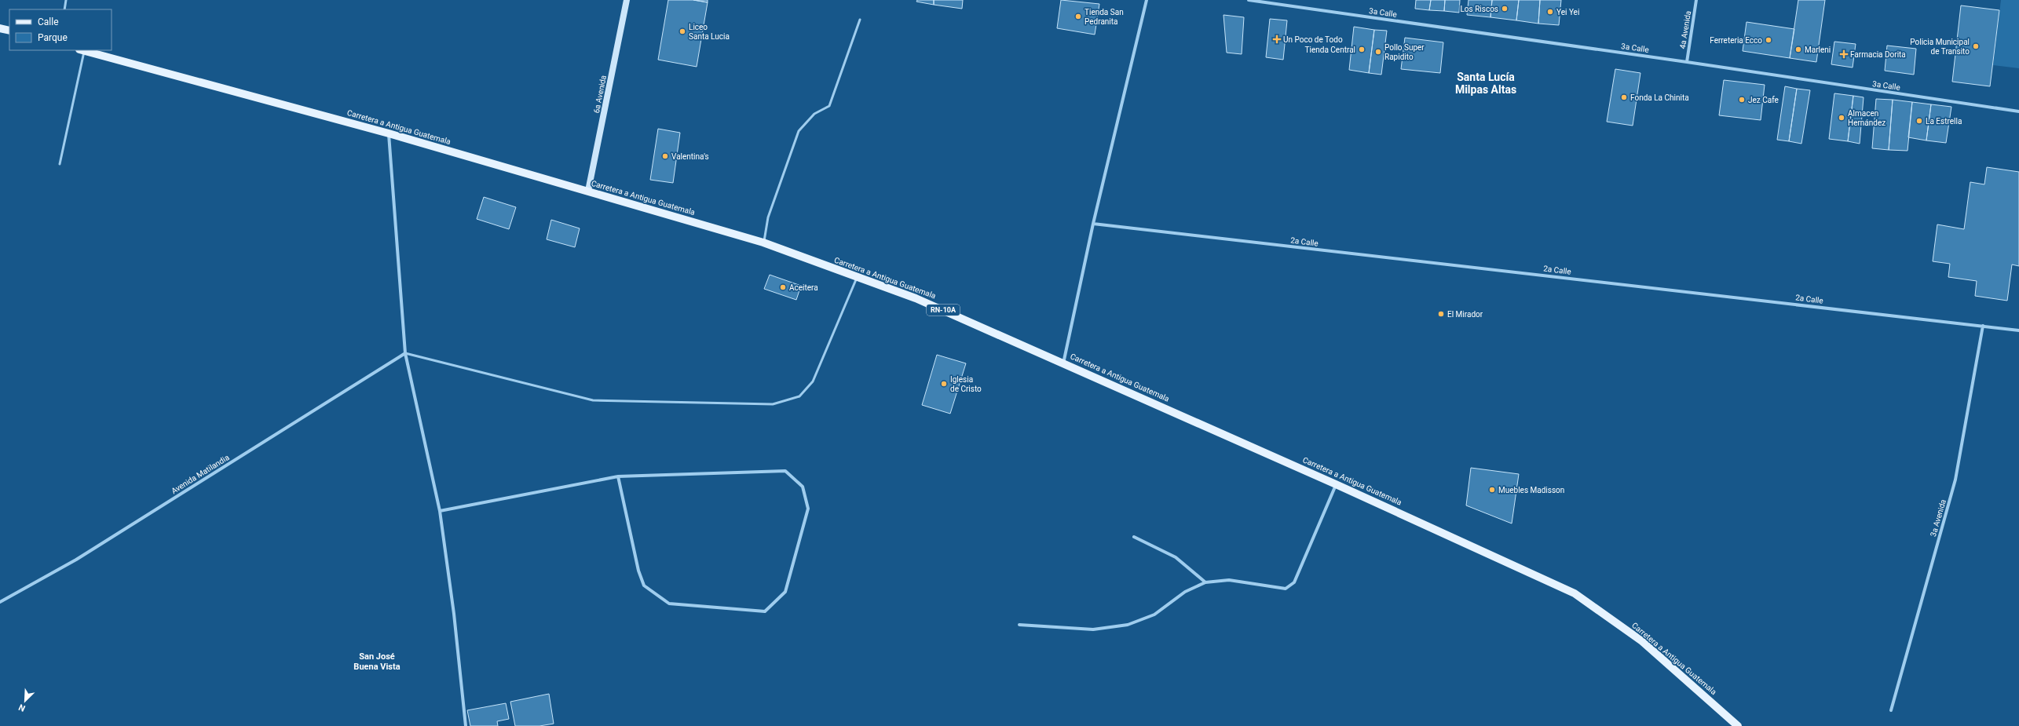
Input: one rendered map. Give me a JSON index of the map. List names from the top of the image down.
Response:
{
  "streets": {
    "main road": ["Carretera a Antigua Guatemala", "RN-10A"],
    "street": [
      "3a Calle",
      "4a Avenida",
      "6a Avenida",
      "2a Calle",
      "Avenida Matilandia",
      "3a Avenida"
    ]
  },
  "crossings": [
    ["3a Calle", "4a Avenida"],
    ["6a Avenida", "Carretera a Antigua Guatemala"],
    ["2a Calle", "3a Avenida"]
  ],
  "districts": ["Santa Lucía Milpas Altas", "San José Buena Vista"],
  "places": {
    "other": [
      "Los Riscos",
      "Yei Yei",
      "Tienda San Pedranita",
      "Liceo Santa Lucia",
      "Ferreteria Ecco",
      "Policia Municipal de Transito",
      "Tienda Central",
      "Marleni",
      "Pollo Super Rapidito",
      "Fonda La Chinita",
      "Jez Cafe",
      "Almacen Hernández",
      "La Estrella",
      "Valentina's",
      "Aceitera",
      "El Mirador",
      "Iglesia de Cristo",
      "Muebles Madisson"
    ],
    "health": ["Un Poco de Todo", "Farmacia Dorita"]
  },
  "legend": ["Calle", "Parque"],
  "north": "bottom left"
}
